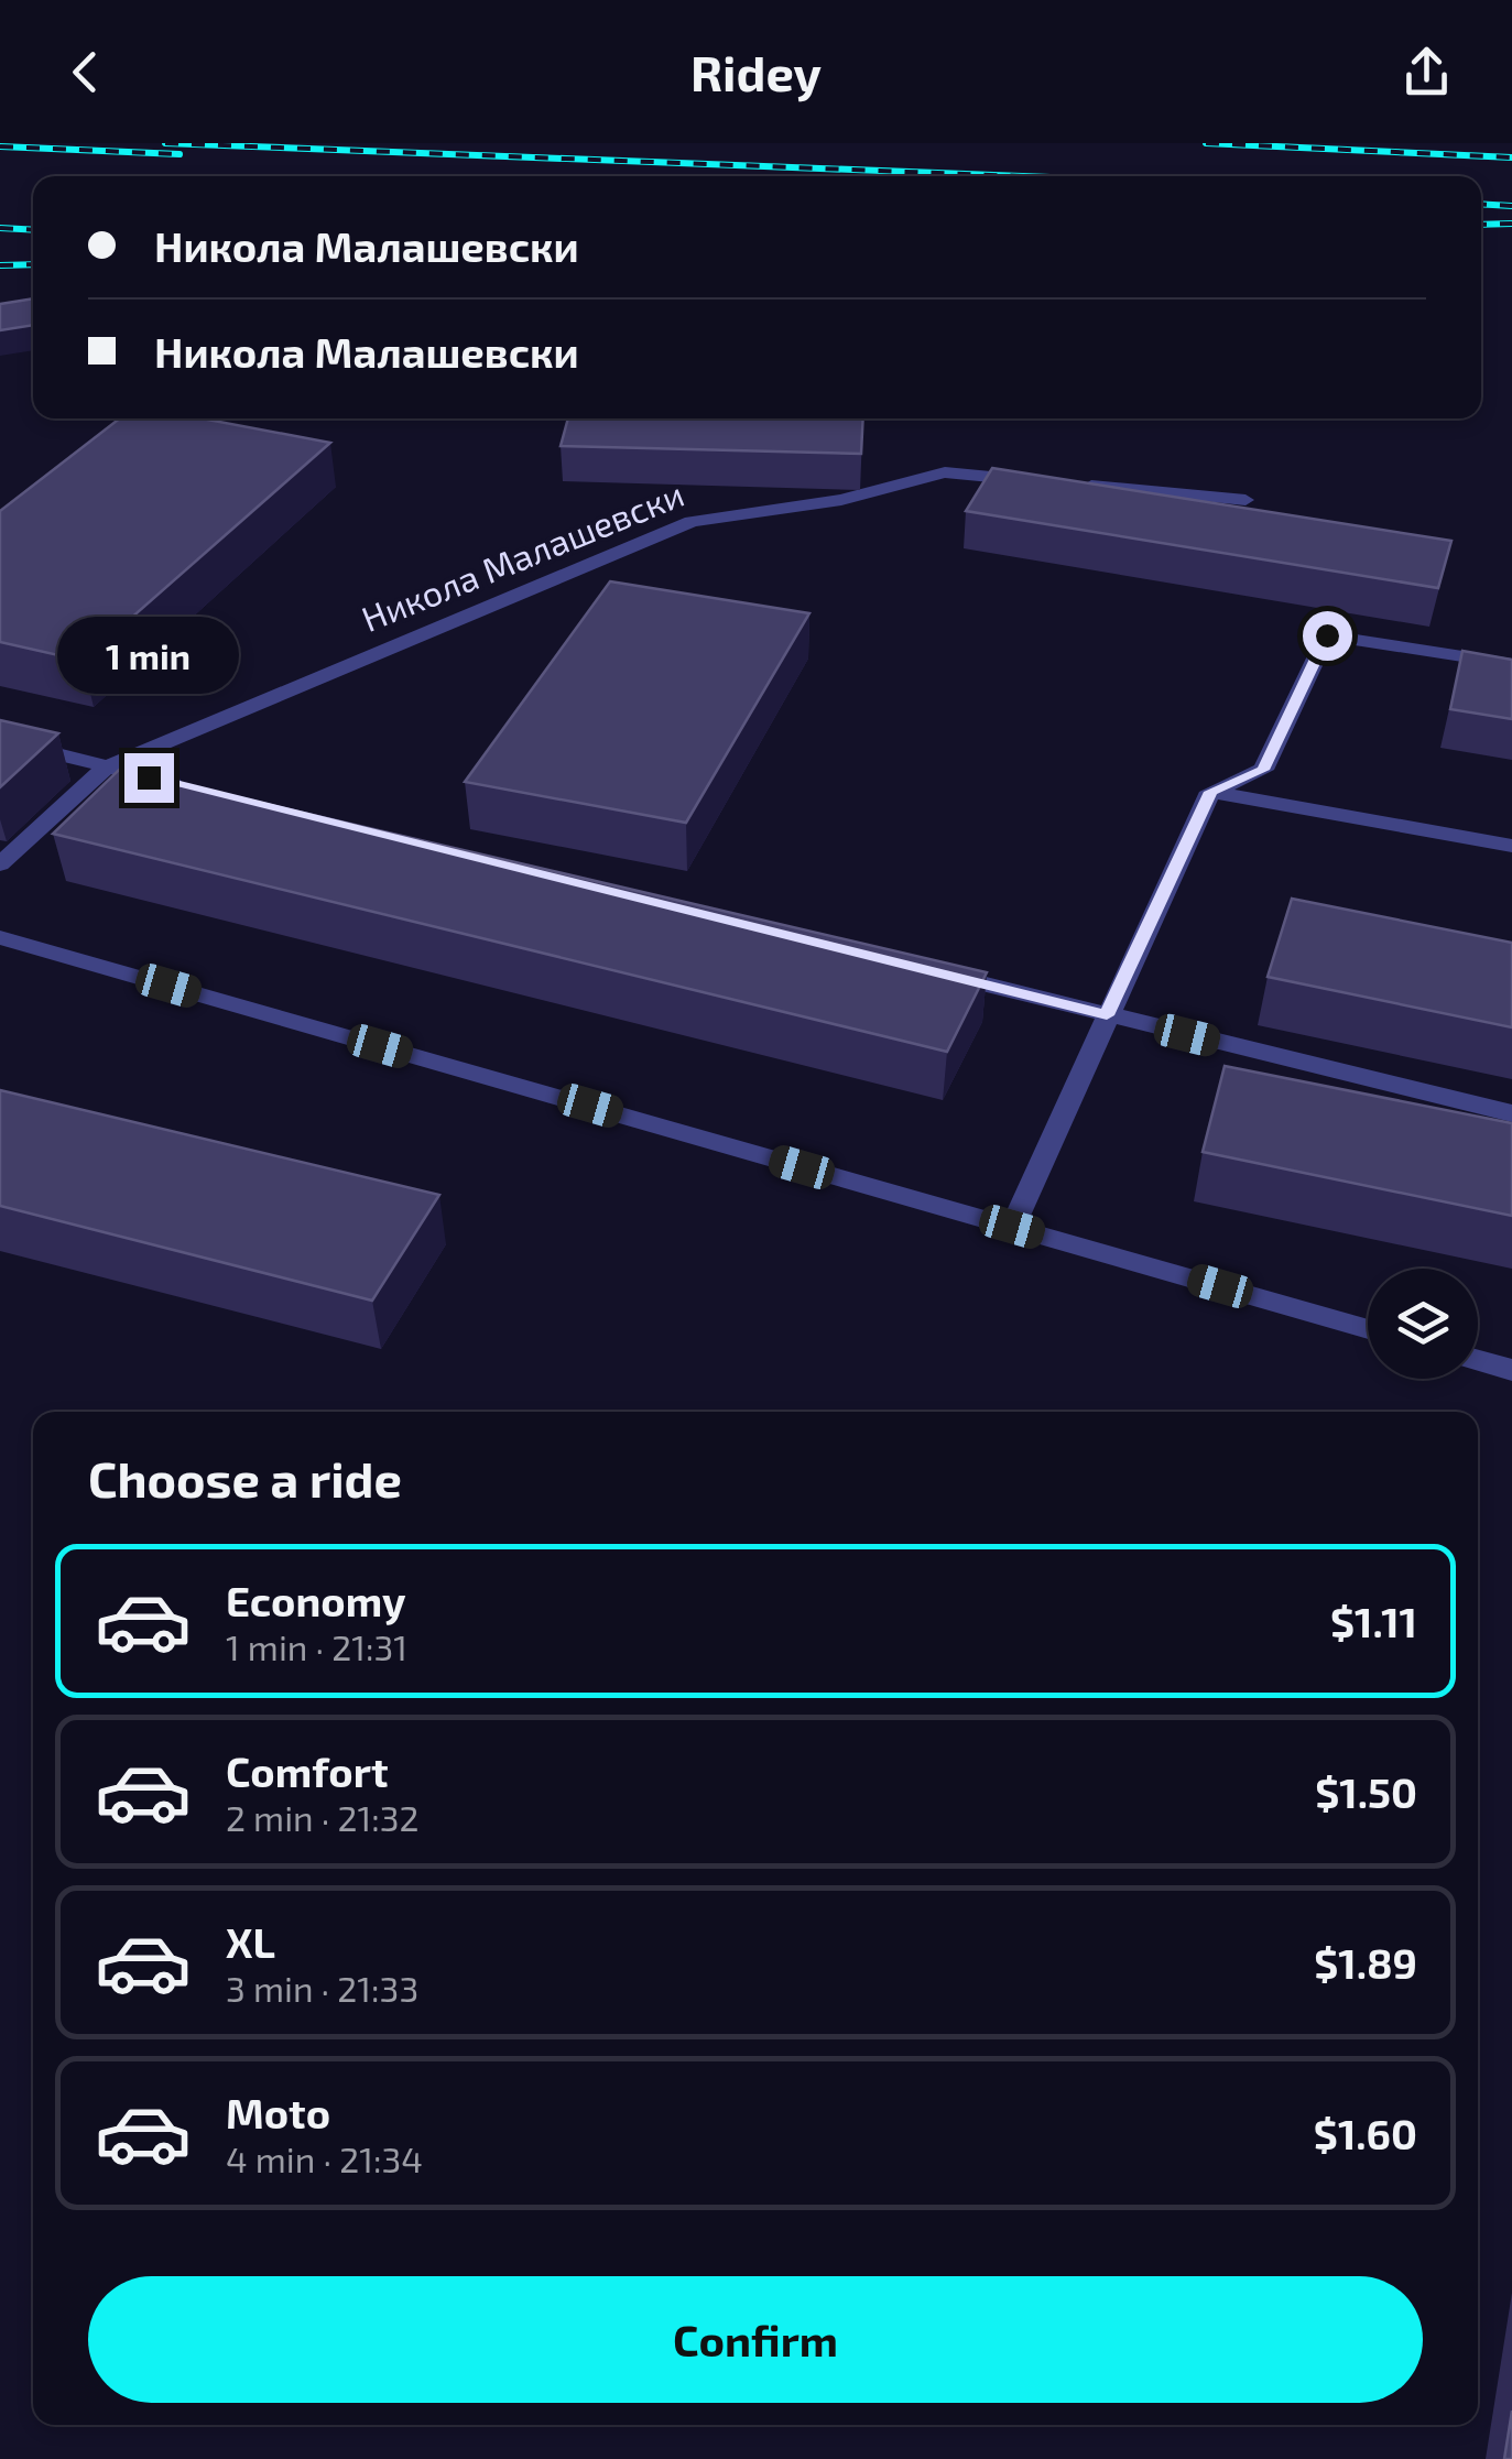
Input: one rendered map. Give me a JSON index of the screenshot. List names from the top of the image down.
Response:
{
  "streets": {
    "street": ["Никола Малашевски"]
  },
  "page": {
    "header": "Ridey",
    "banner": ["Никола Малашевски", "Никола Малашевски"],
    "bubble": "1 min",
    "heading": "Choose a ride",
    "list": [
      {
        "name": "Economy",
        "note": "1 min · 21:31",
        "value": "$1.11"
      },
      {
        "name": "Comfort",
        "note": "2 min · 21:32",
        "value": "$1.50"
      },
      {
        "name": "XL",
        "note": "3 min · 21:33",
        "value": "$1.89"
      },
      {
        "name": "Moto",
        "note": "4 min · 21:34",
        "value": "$1.60"
      }
    ],
    "buttons": "Confirm"
  }
}
